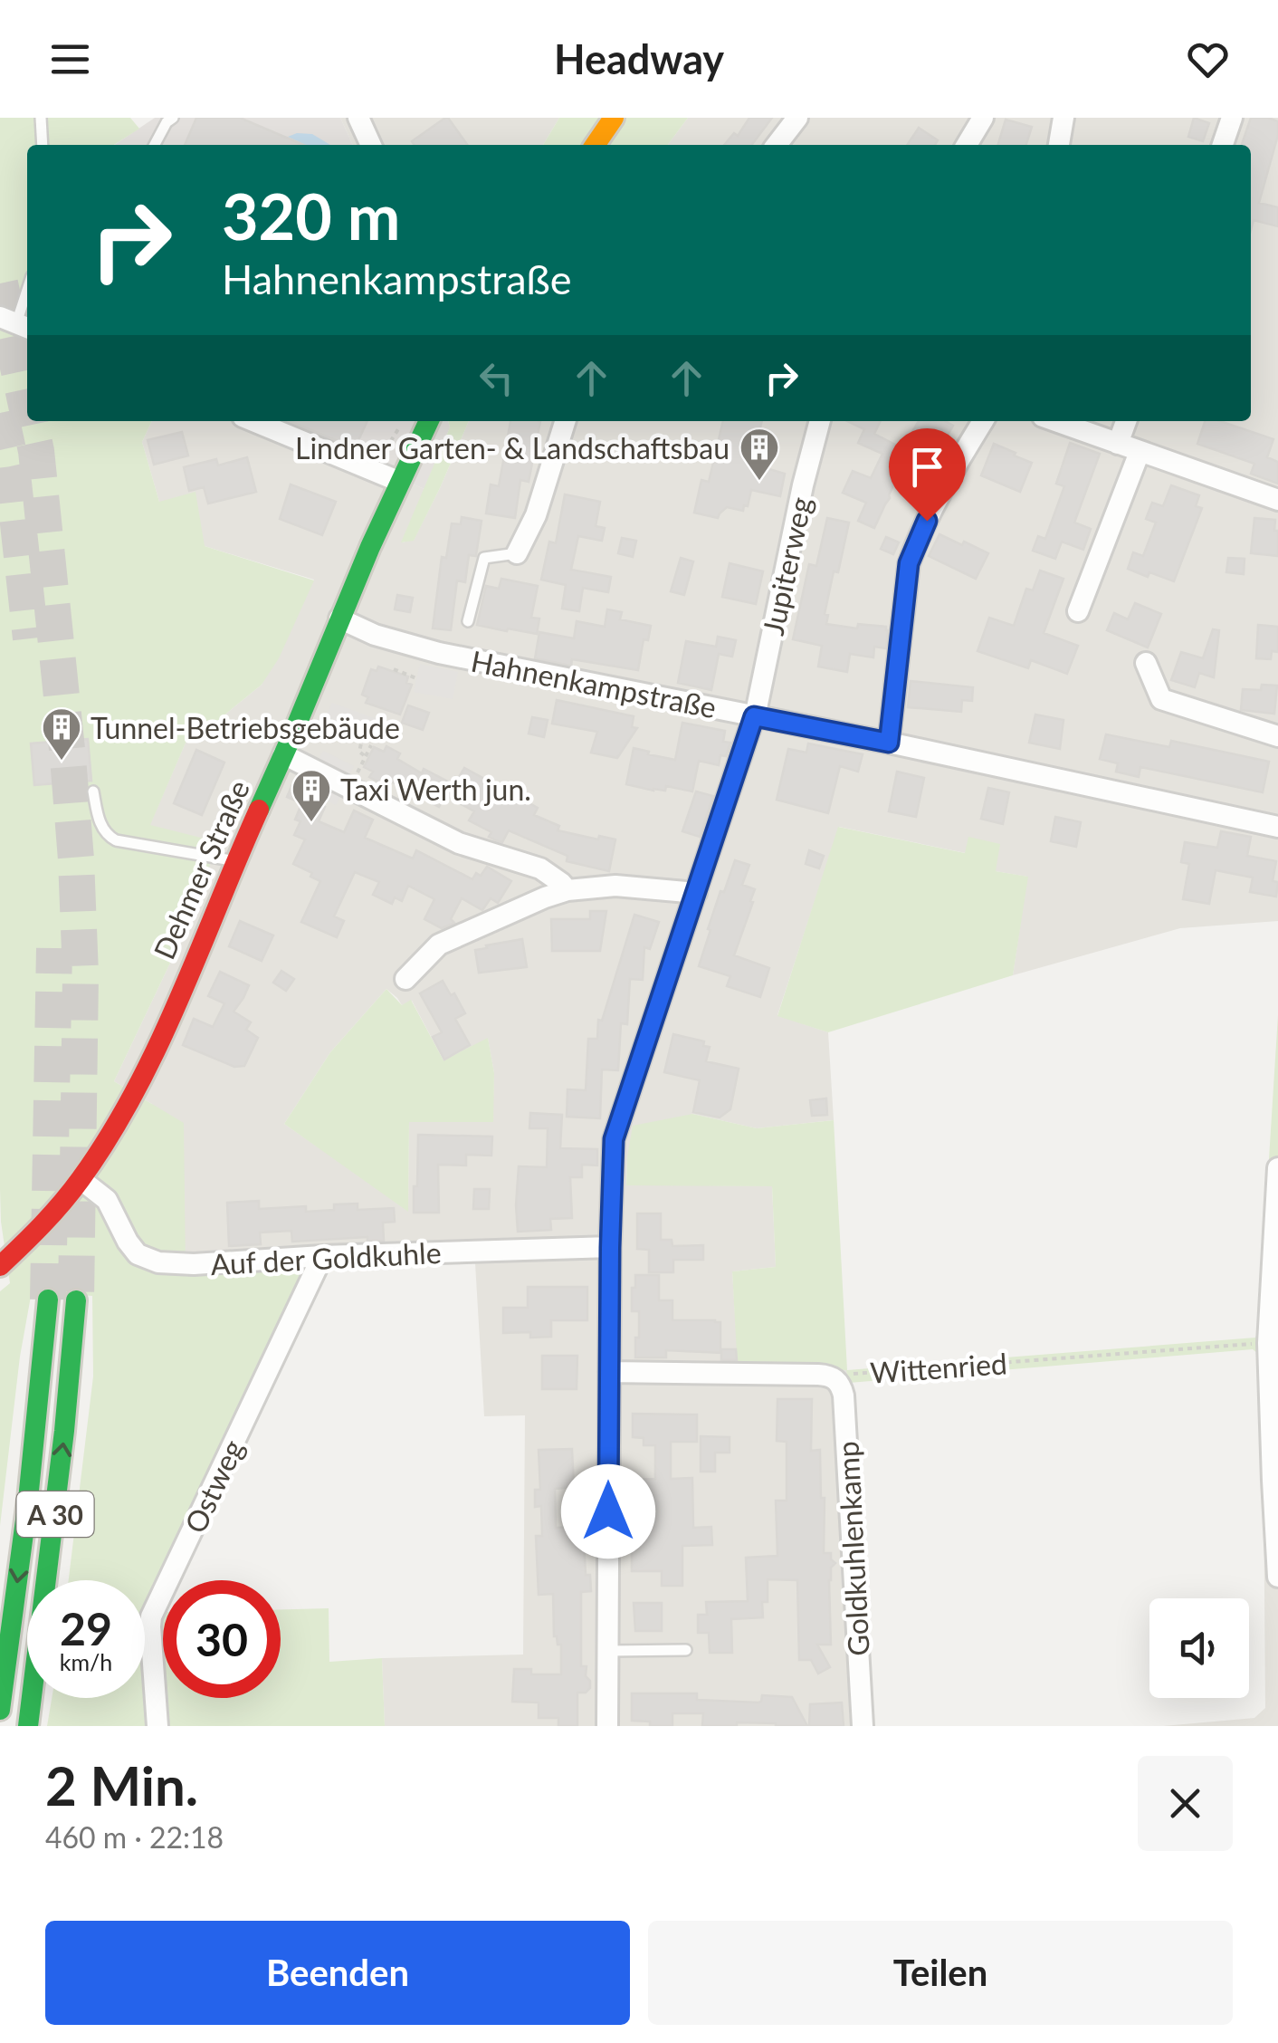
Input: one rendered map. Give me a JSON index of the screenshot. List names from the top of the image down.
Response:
{
  "streets": {
    "main road": ["Dehmer Straße", "A 30"],
    "street": [
      "Jupiterweg",
      "Hahnenkampstraße",
      "Auf der Goldkuhle",
      "Wittenried",
      "Ostweg",
      "Goldkuhlenkamp"
    ]
  },
  "crossings": [
    ["Jupiterweg", "Hahnenkampstraße"],
    ["Jupiterweg", "Auf der Goldkuhle"],
    ["Jupiterweg", "Wittenried"],
    ["Hahnenkampstraße", "Dehmer Straße"],
    ["Dehmer Straße", "Auf der Goldkuhle"],
    ["Auf der Goldkuhle", "Ostweg"],
    ["Wittenried", "Goldkuhlenkamp"]
  ],
  "places": {
    "building": ["Lindner Garten- & Landschaftsbau", "Tunnel-Betriebsgebäude", "Taxi Werth jun."]
  },
  "page": {
    "header": "Headway",
    "turn": ["320 m", "Hahnenkampstraße"],
    "speed": "29 km/h",
    "limit": "30",
    "heading": ["2 Min.", "460 m · 22:18"],
    "buttons": ["Beenden", "Teilen"]
  }
}
